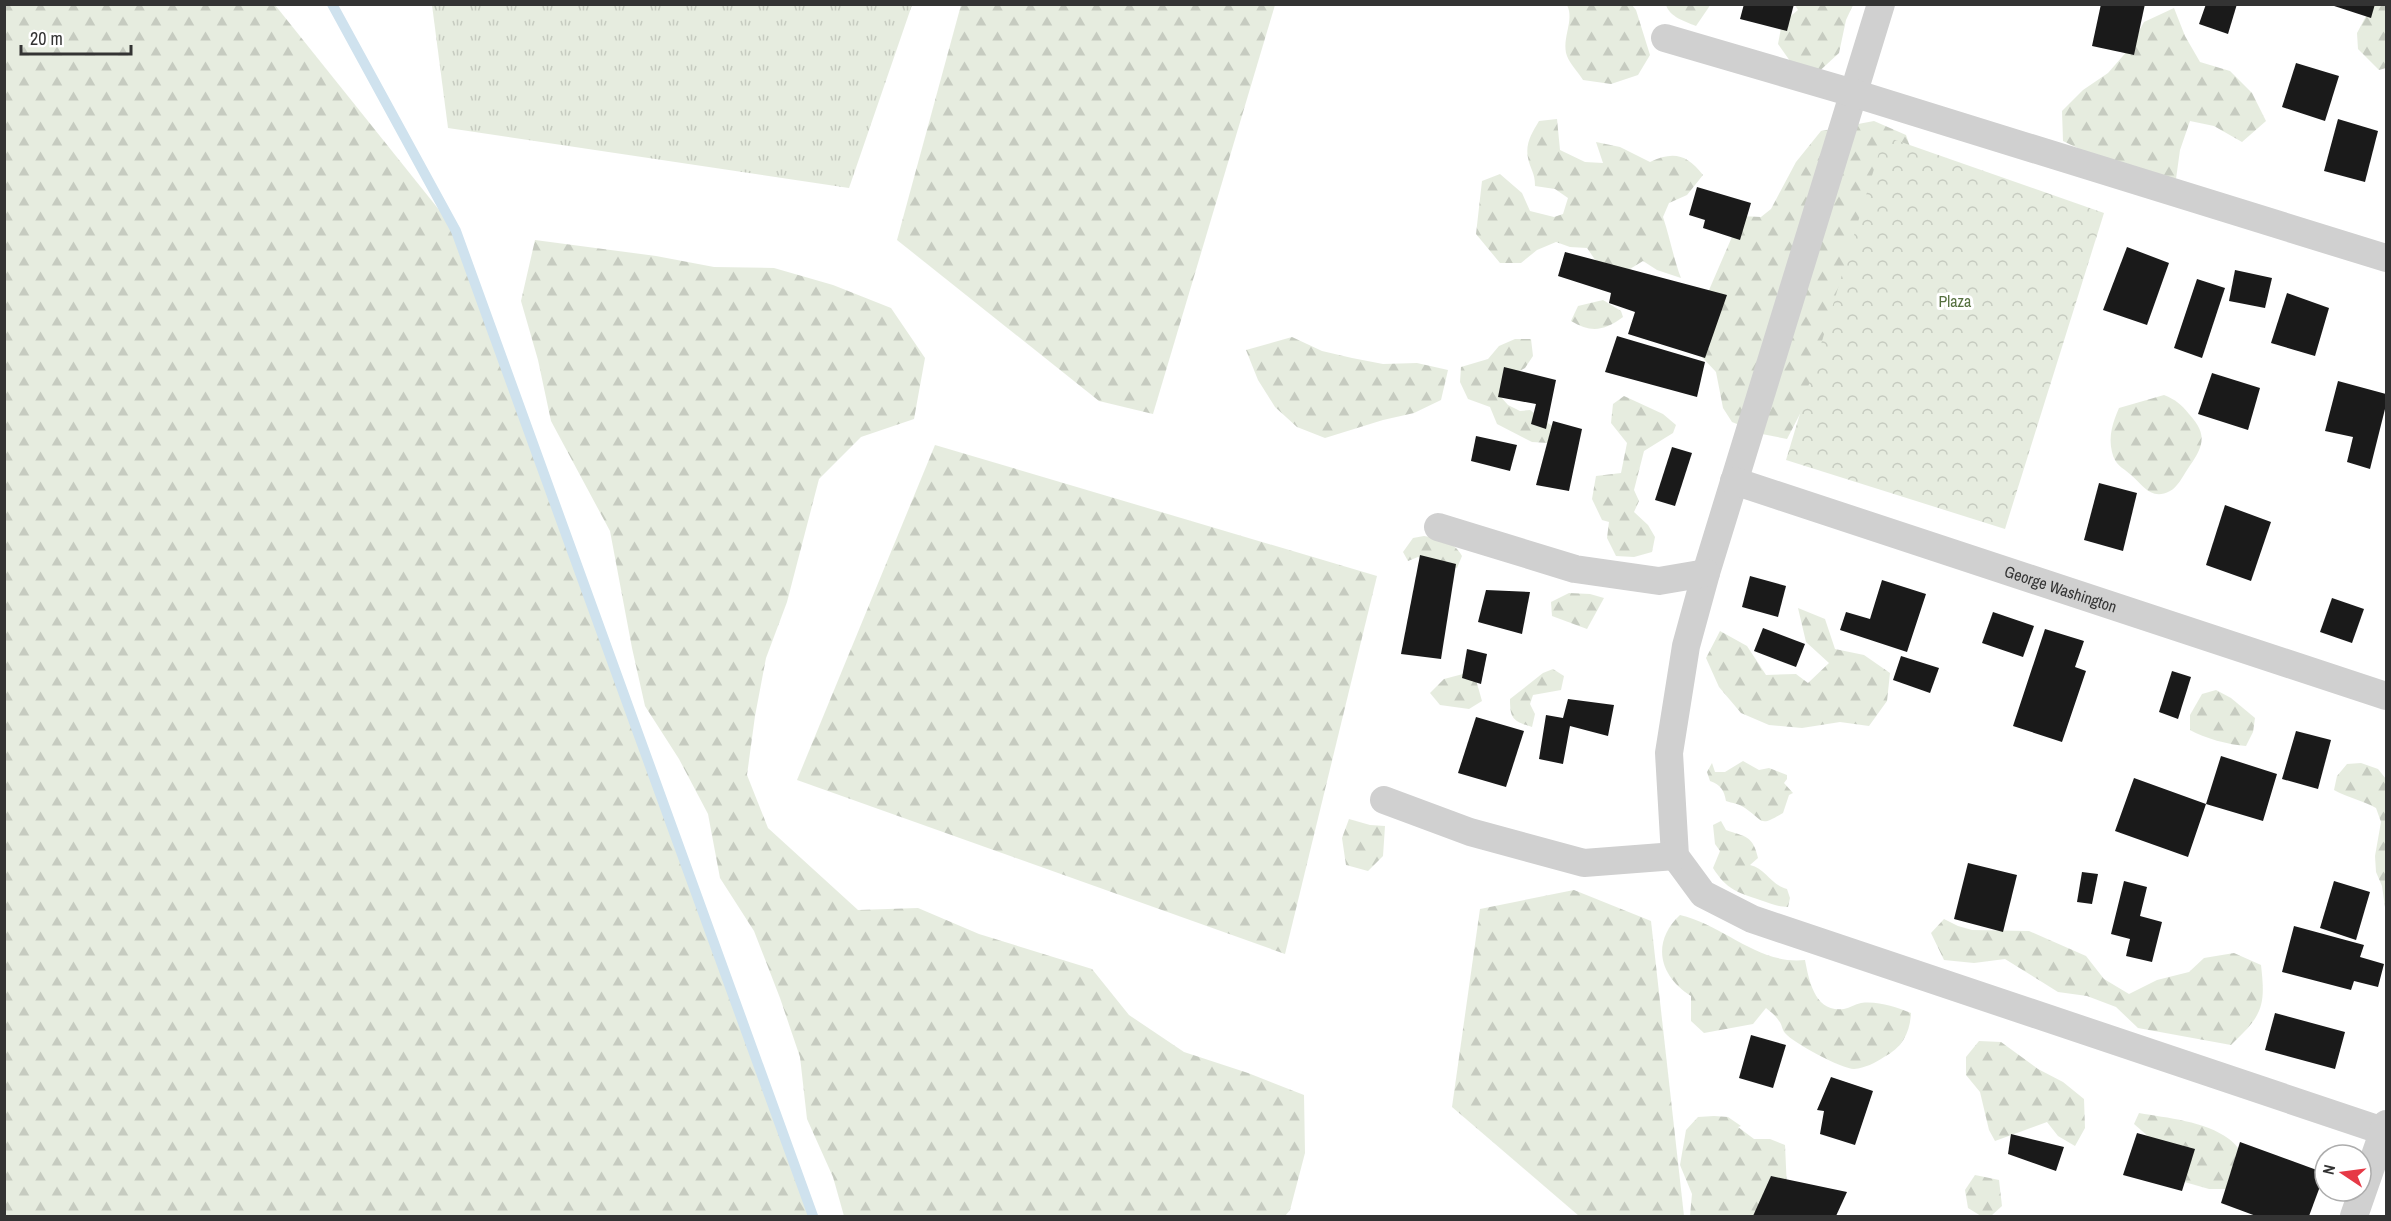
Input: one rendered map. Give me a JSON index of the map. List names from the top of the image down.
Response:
{
  "streets": {
    "street": ["George Washington"]
  },
  "parks": ["Plaza"],
  "scale_bar": "20 m",
  "north": "left"
}
